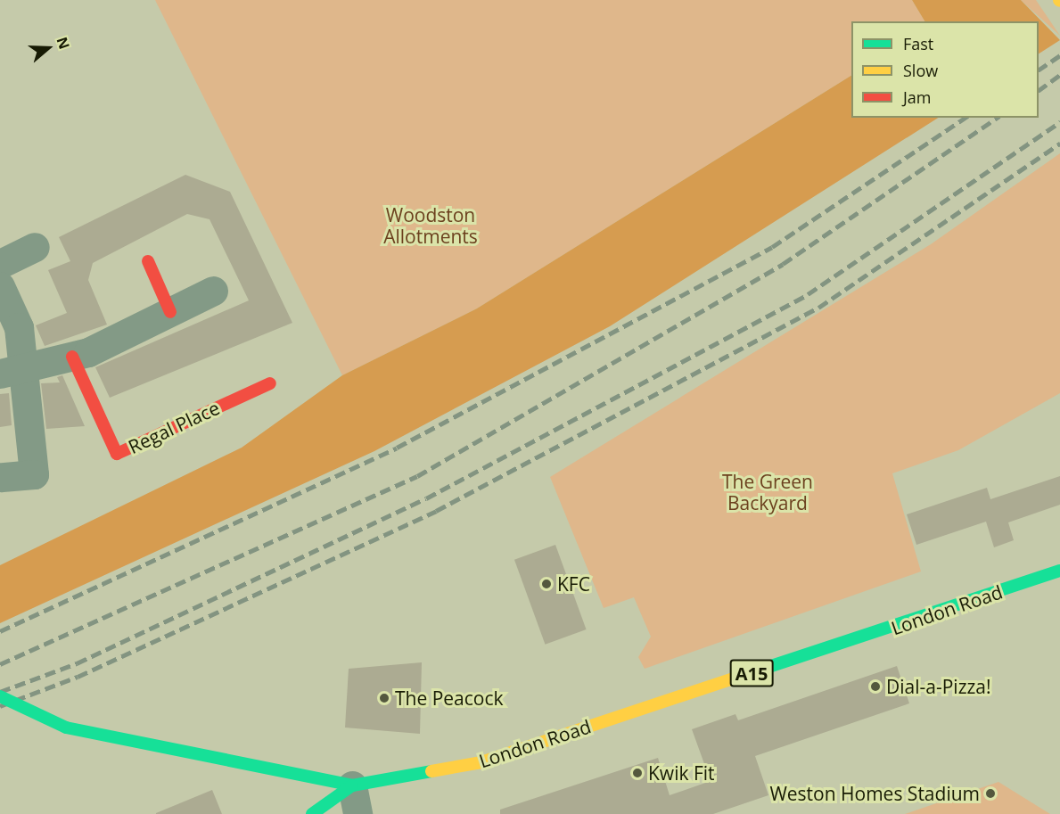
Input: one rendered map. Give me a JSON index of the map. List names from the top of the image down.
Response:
{
  "streets": {
    "main road": ["Regal Place", "London Road", "A15"]
  },
  "parks": ["Woodston Allotments", "The Green Backyard"],
  "places": [
    "KFC",
    "Dial-a-Pizza!",
    "The Peacock",
    "Kwik Fit",
    "Weston Homes Stadium"
  ],
  "legend": ["Fast", "Slow", "Jam"],
  "north": "right"
}
